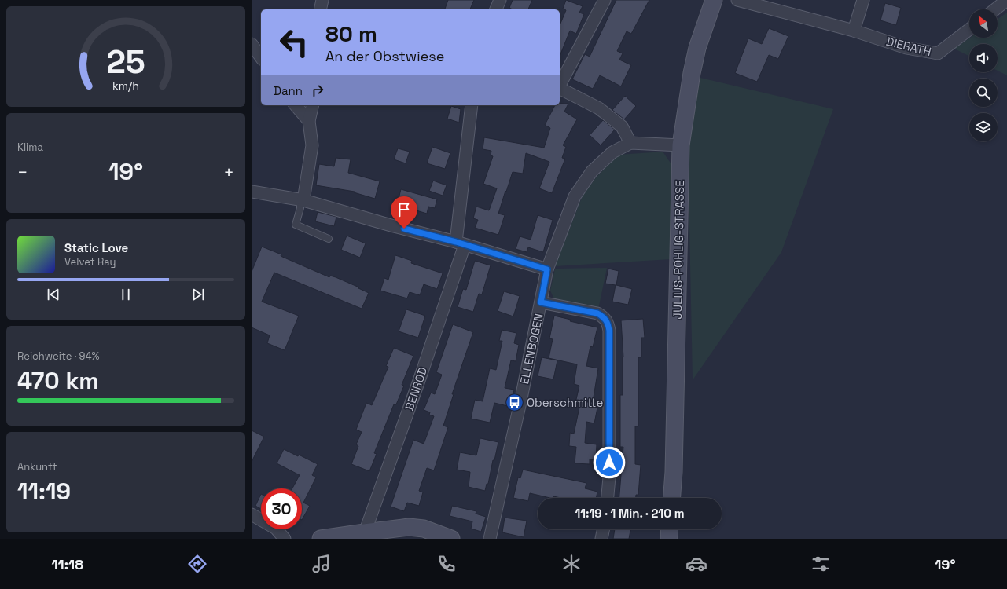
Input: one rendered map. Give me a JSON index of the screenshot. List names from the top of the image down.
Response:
{
  "streets": {
    "street": [
      "DIERATH",
      "JULIUS-POHLIG-STRASSE",
      "ELLENBOGEN",
      "BENROD"
    ]
  },
  "places": {
    "bus stop": ["Oberschmitte"]
  },
  "north": "top left",
  "page": {
    "turn": ["80 m", "An der Obstwiese"],
    "then": "Dann",
    "tile": [
      "Klima",
      ["Reichweite · 94%", "470 km"],
      ["Ankunft", "11:19"]
    ],
    "heat": ["−", "19°", "+"],
    "song": ["Static Love", "Velvet Ray"],
    "limit": "30",
    "trip": "11:19 · 1 Min. · 210 m",
    "tabs": ["11:18", "19°"],
    "gauge": ["25", "km/h"]
  }
}
